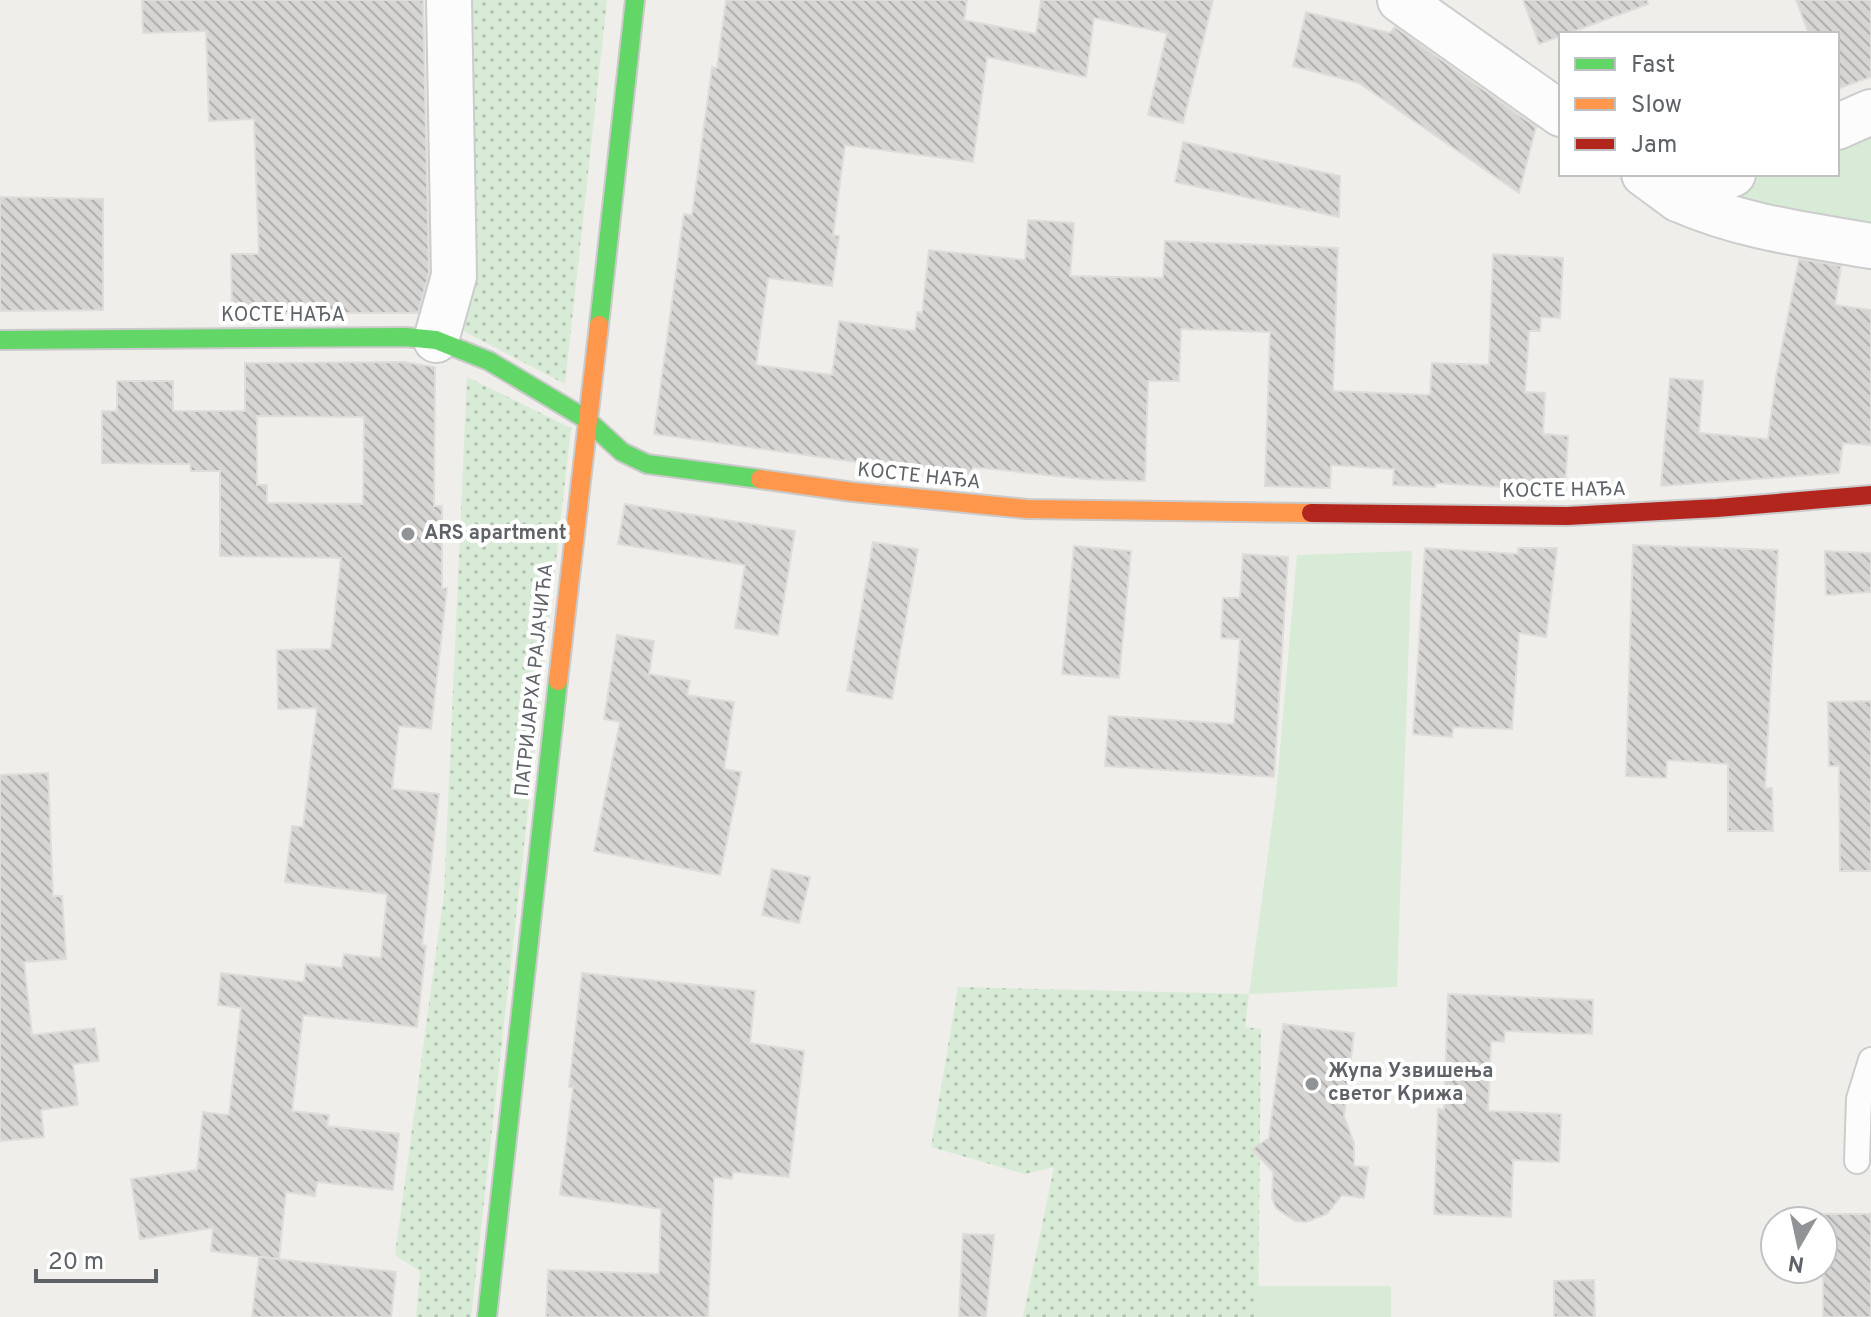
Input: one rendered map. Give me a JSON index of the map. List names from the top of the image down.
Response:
{
  "streets": {
    "street": ["КОСТЕ НАЂА", "ПАТРИЈАРХА РАЈАЧИЋА"]
  },
  "crossings": [
    ["КОСТЕ НАЂА", "ПАТРИЈАРХА РАЈАЧИЋА"]
  ],
  "places": ["ARS apartment", "Жупа Узвишења светог Крижа"],
  "legend": ["Fast", "Slow", "Jam"],
  "scale_bar": "20 m",
  "north": "bottom"
}
